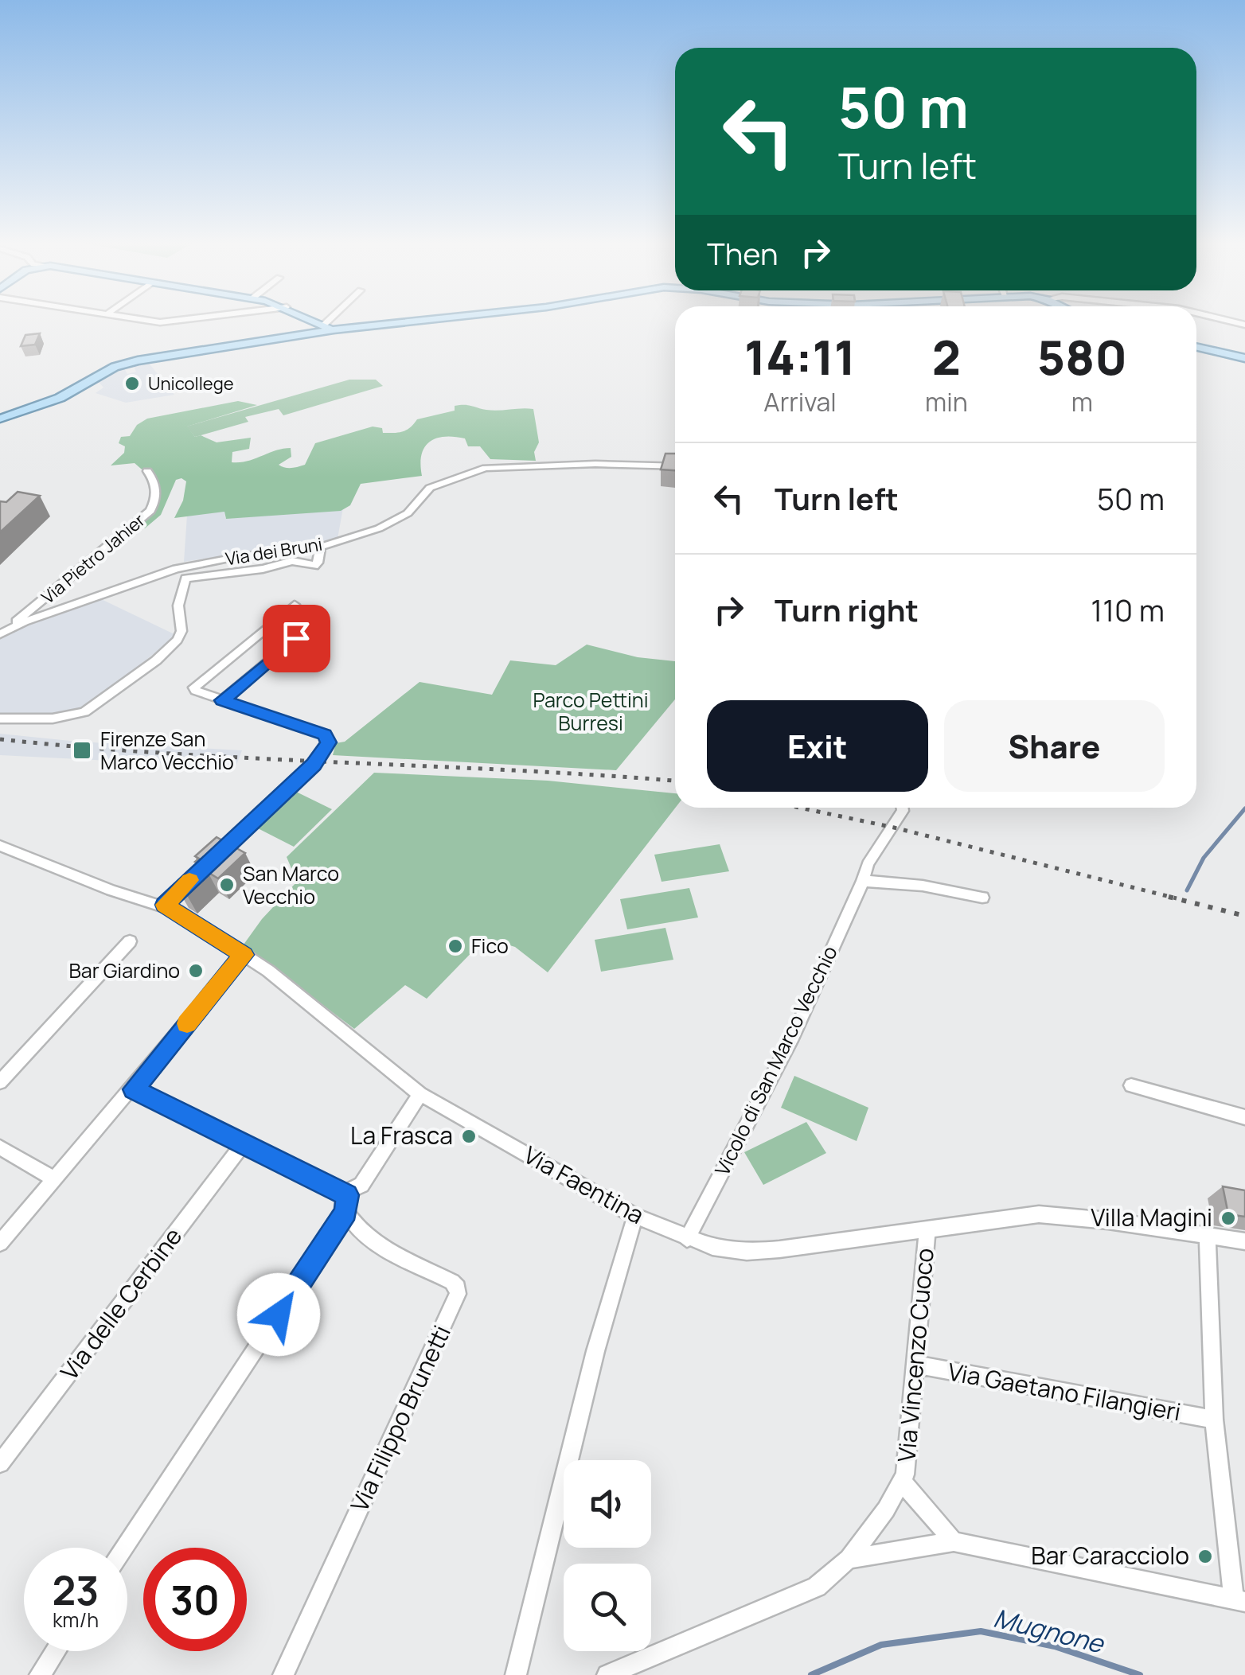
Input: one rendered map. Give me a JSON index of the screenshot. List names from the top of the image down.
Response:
{
  "streets": {
    "street": [
      "Via dei Bruni",
      "Via Pietro Jahier",
      "Vicolo di San Marco Vecchio",
      "Via Faentina",
      "Via delle Cerbine",
      "Via Vincenzo Cuoco",
      "Via Gaetano Filangieri",
      "Via Filippo Brunetti"
    ]
  },
  "crossings": [
    ["Via dei Bruni", "Via Pietro Jahier"],
    ["Vicolo di San Marco Vecchio", "Via Faentina"],
    ["Via Faentina", "Via Vincenzo Cuoco"],
    ["Via Vincenzo Cuoco", "Via Gaetano Filangieri"]
  ],
  "water": ["Mugnone"],
  "parks": ["Parco Pettini Burresi"],
  "places": {
    "other": [
      "Unicollege",
      "San Marco Vecchio",
      "Fico",
      "Bar Giardino",
      "La Frasca",
      "Villa Magini",
      "Bar Caracciolo"
    ],
    "transit": ["Firenze San Marco Vecchio"]
  },
  "page": {
    "turn": ["50 m", "Turn left"],
    "then": "Then",
    "eta": [
      "14:11",
      "Arrival",
      "2",
      "min",
      "580",
      "m"
    ],
    "list": [
      {
        "name": "Turn left",
        "value": "50 m"
      },
      {
        "name": "Turn right",
        "value": "110 m"
      }
    ],
    "buttons": ["Exit", "Share"],
    "speed": "23 km/h",
    "limit": "30"
  }
}
